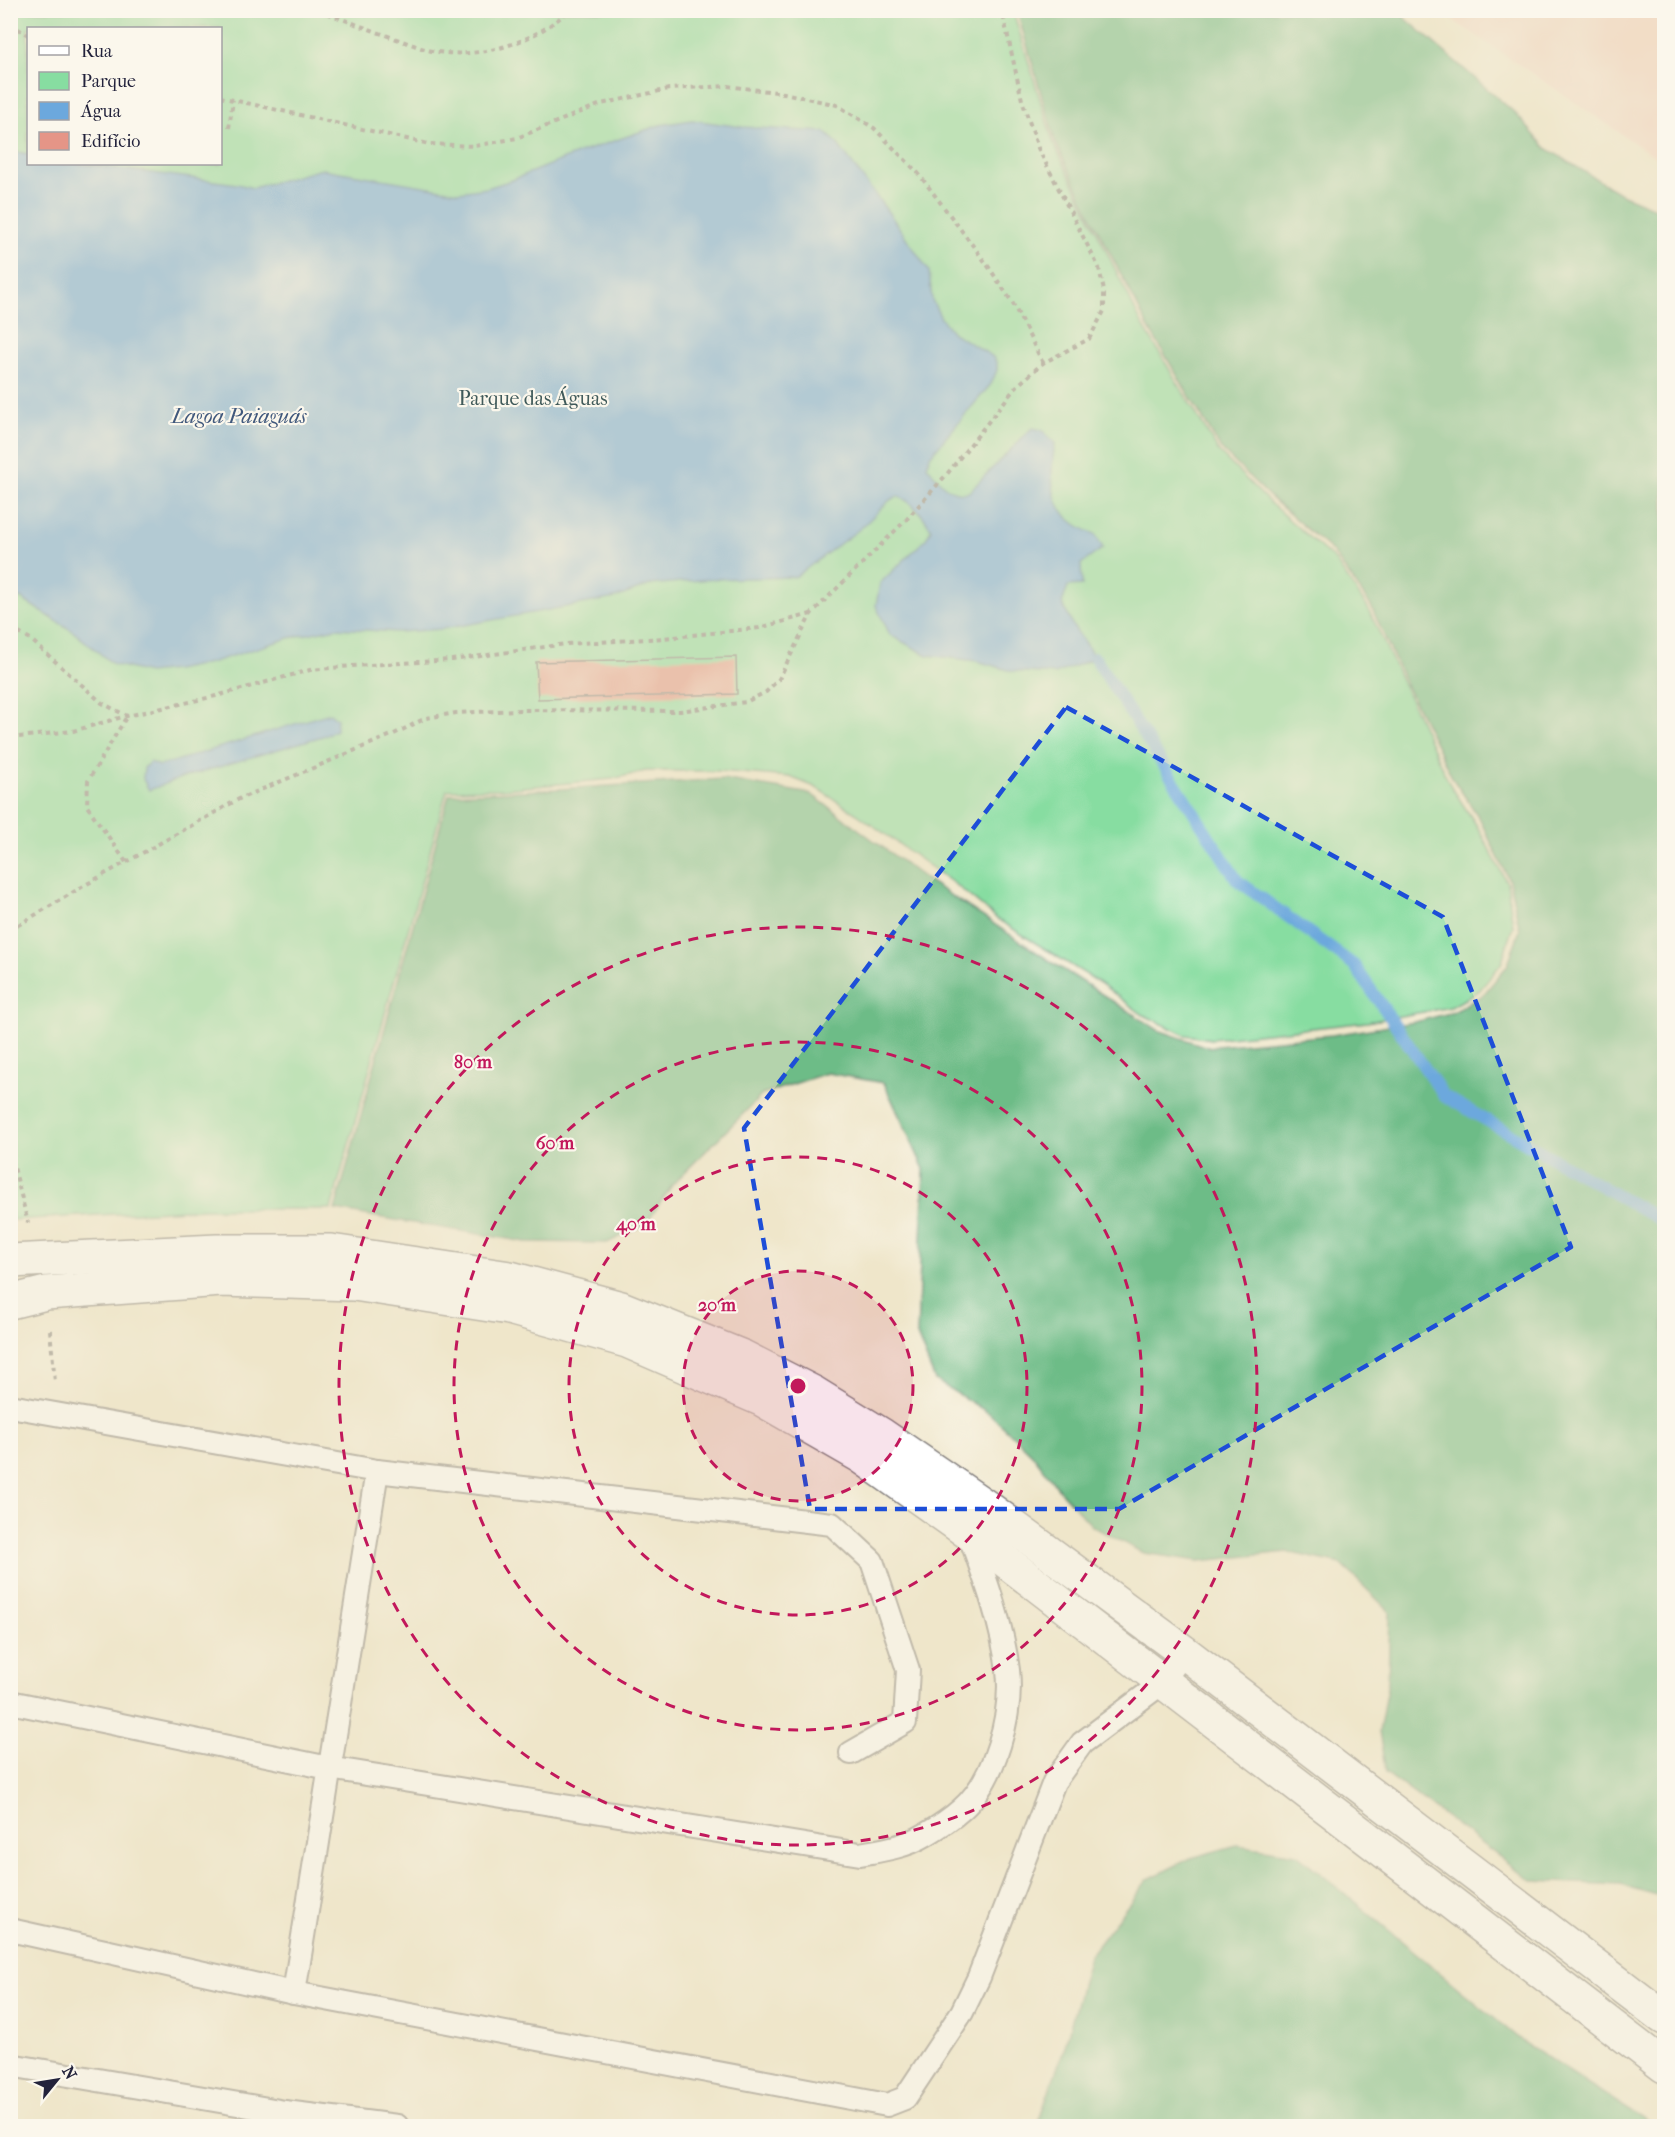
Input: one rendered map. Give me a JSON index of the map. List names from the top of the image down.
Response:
{
  "water": ["Lagoa Paiaguás"],
  "parks": ["Parque das Águas"],
  "legend": [
    "Rua",
    "Parque",
    "Água",
    "Edifício"
  ],
  "north": "top right",
  "rings": [
    "80 m",
    "60 m",
    "40 m",
    "20 m"
  ]
}
